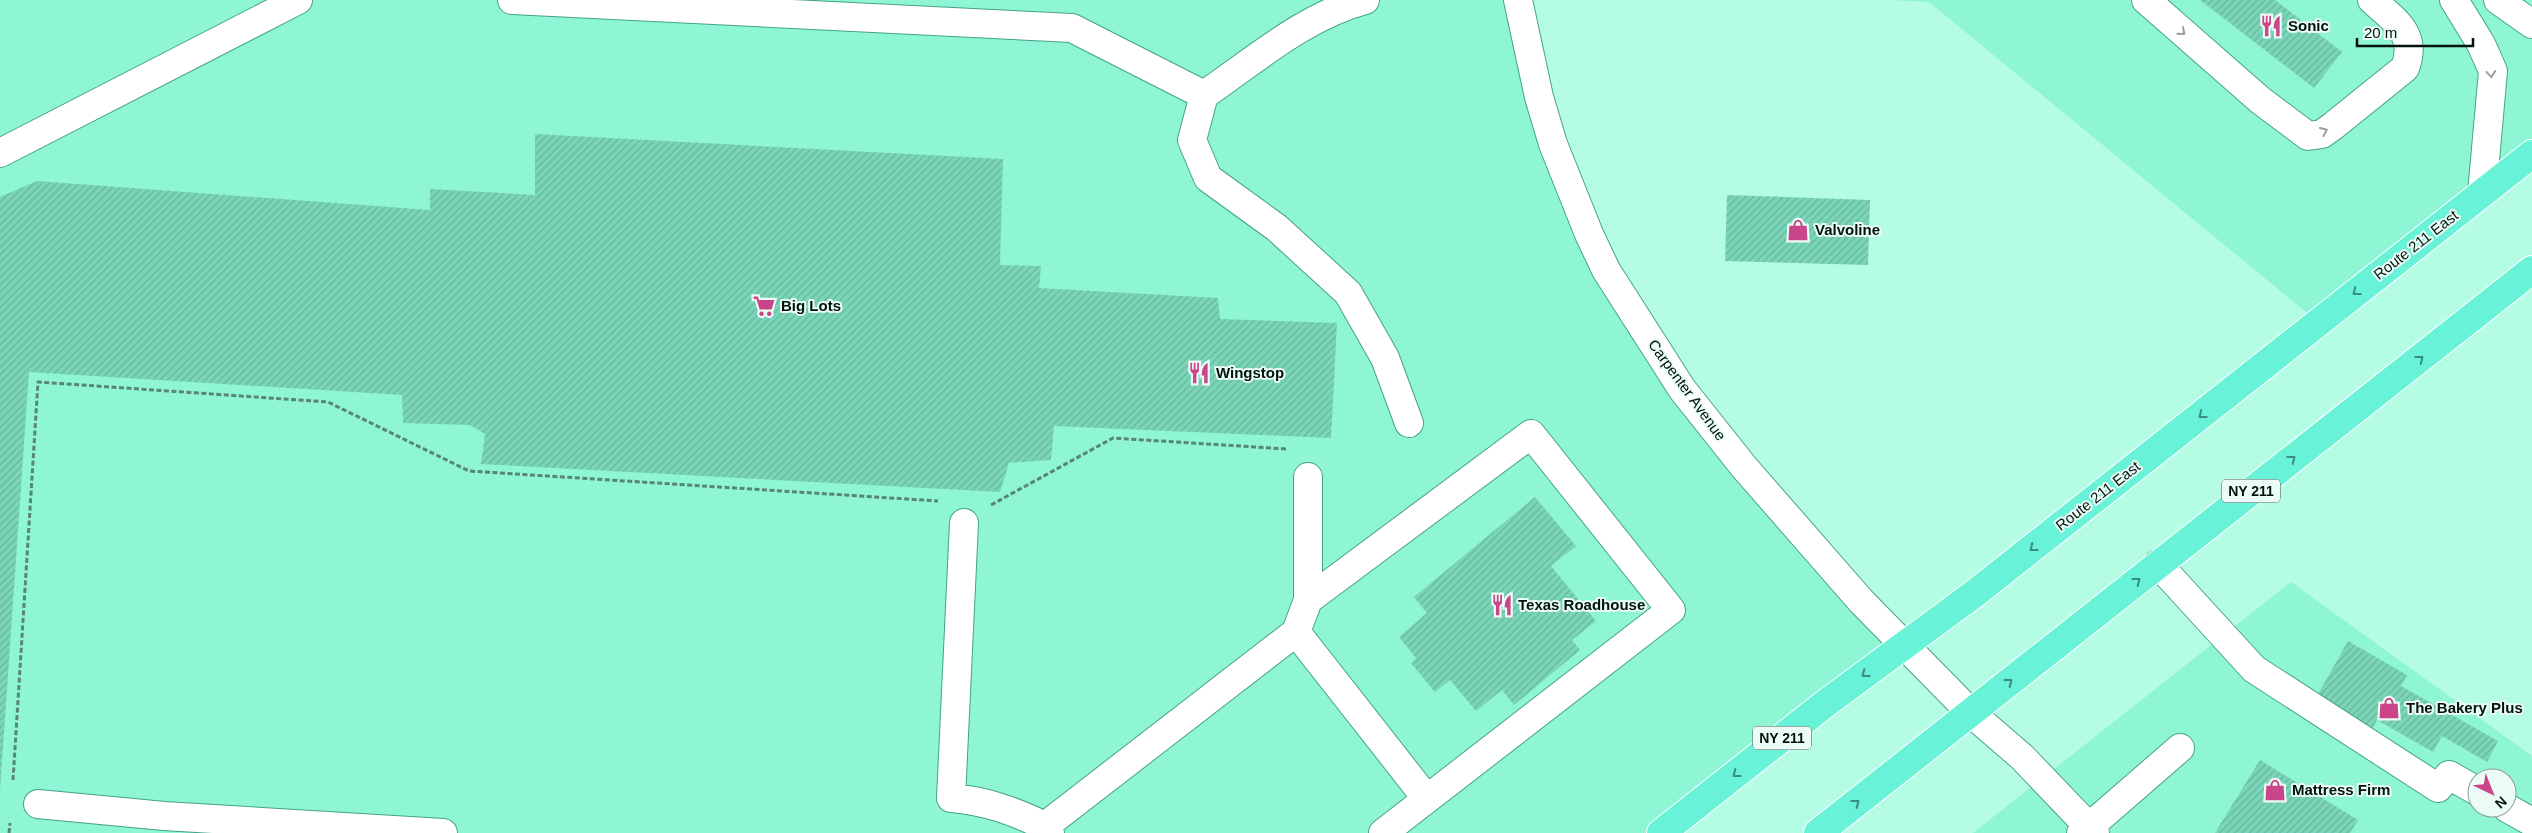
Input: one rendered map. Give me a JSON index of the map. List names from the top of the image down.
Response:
{
  "streets": {
    "main road": ["Route 211 East", "NY 211"],
    "street": ["Carpenter Avenue"]
  },
  "crossings": [
    ["Route 211 East", "Carpenter Avenue"],
    ["Carpenter Avenue", "NY 211"]
  ],
  "places": {
    "restaurant": ["Sonic", "Wingstop", "Texas Roadhouse"],
    "shop": ["Valvoline", "The Bakery Plus", "Mattress Firm"],
    "supermarket": ["Big Lots"]
  },
  "scale_bar": "20 m",
  "north": "bottom right"
}
